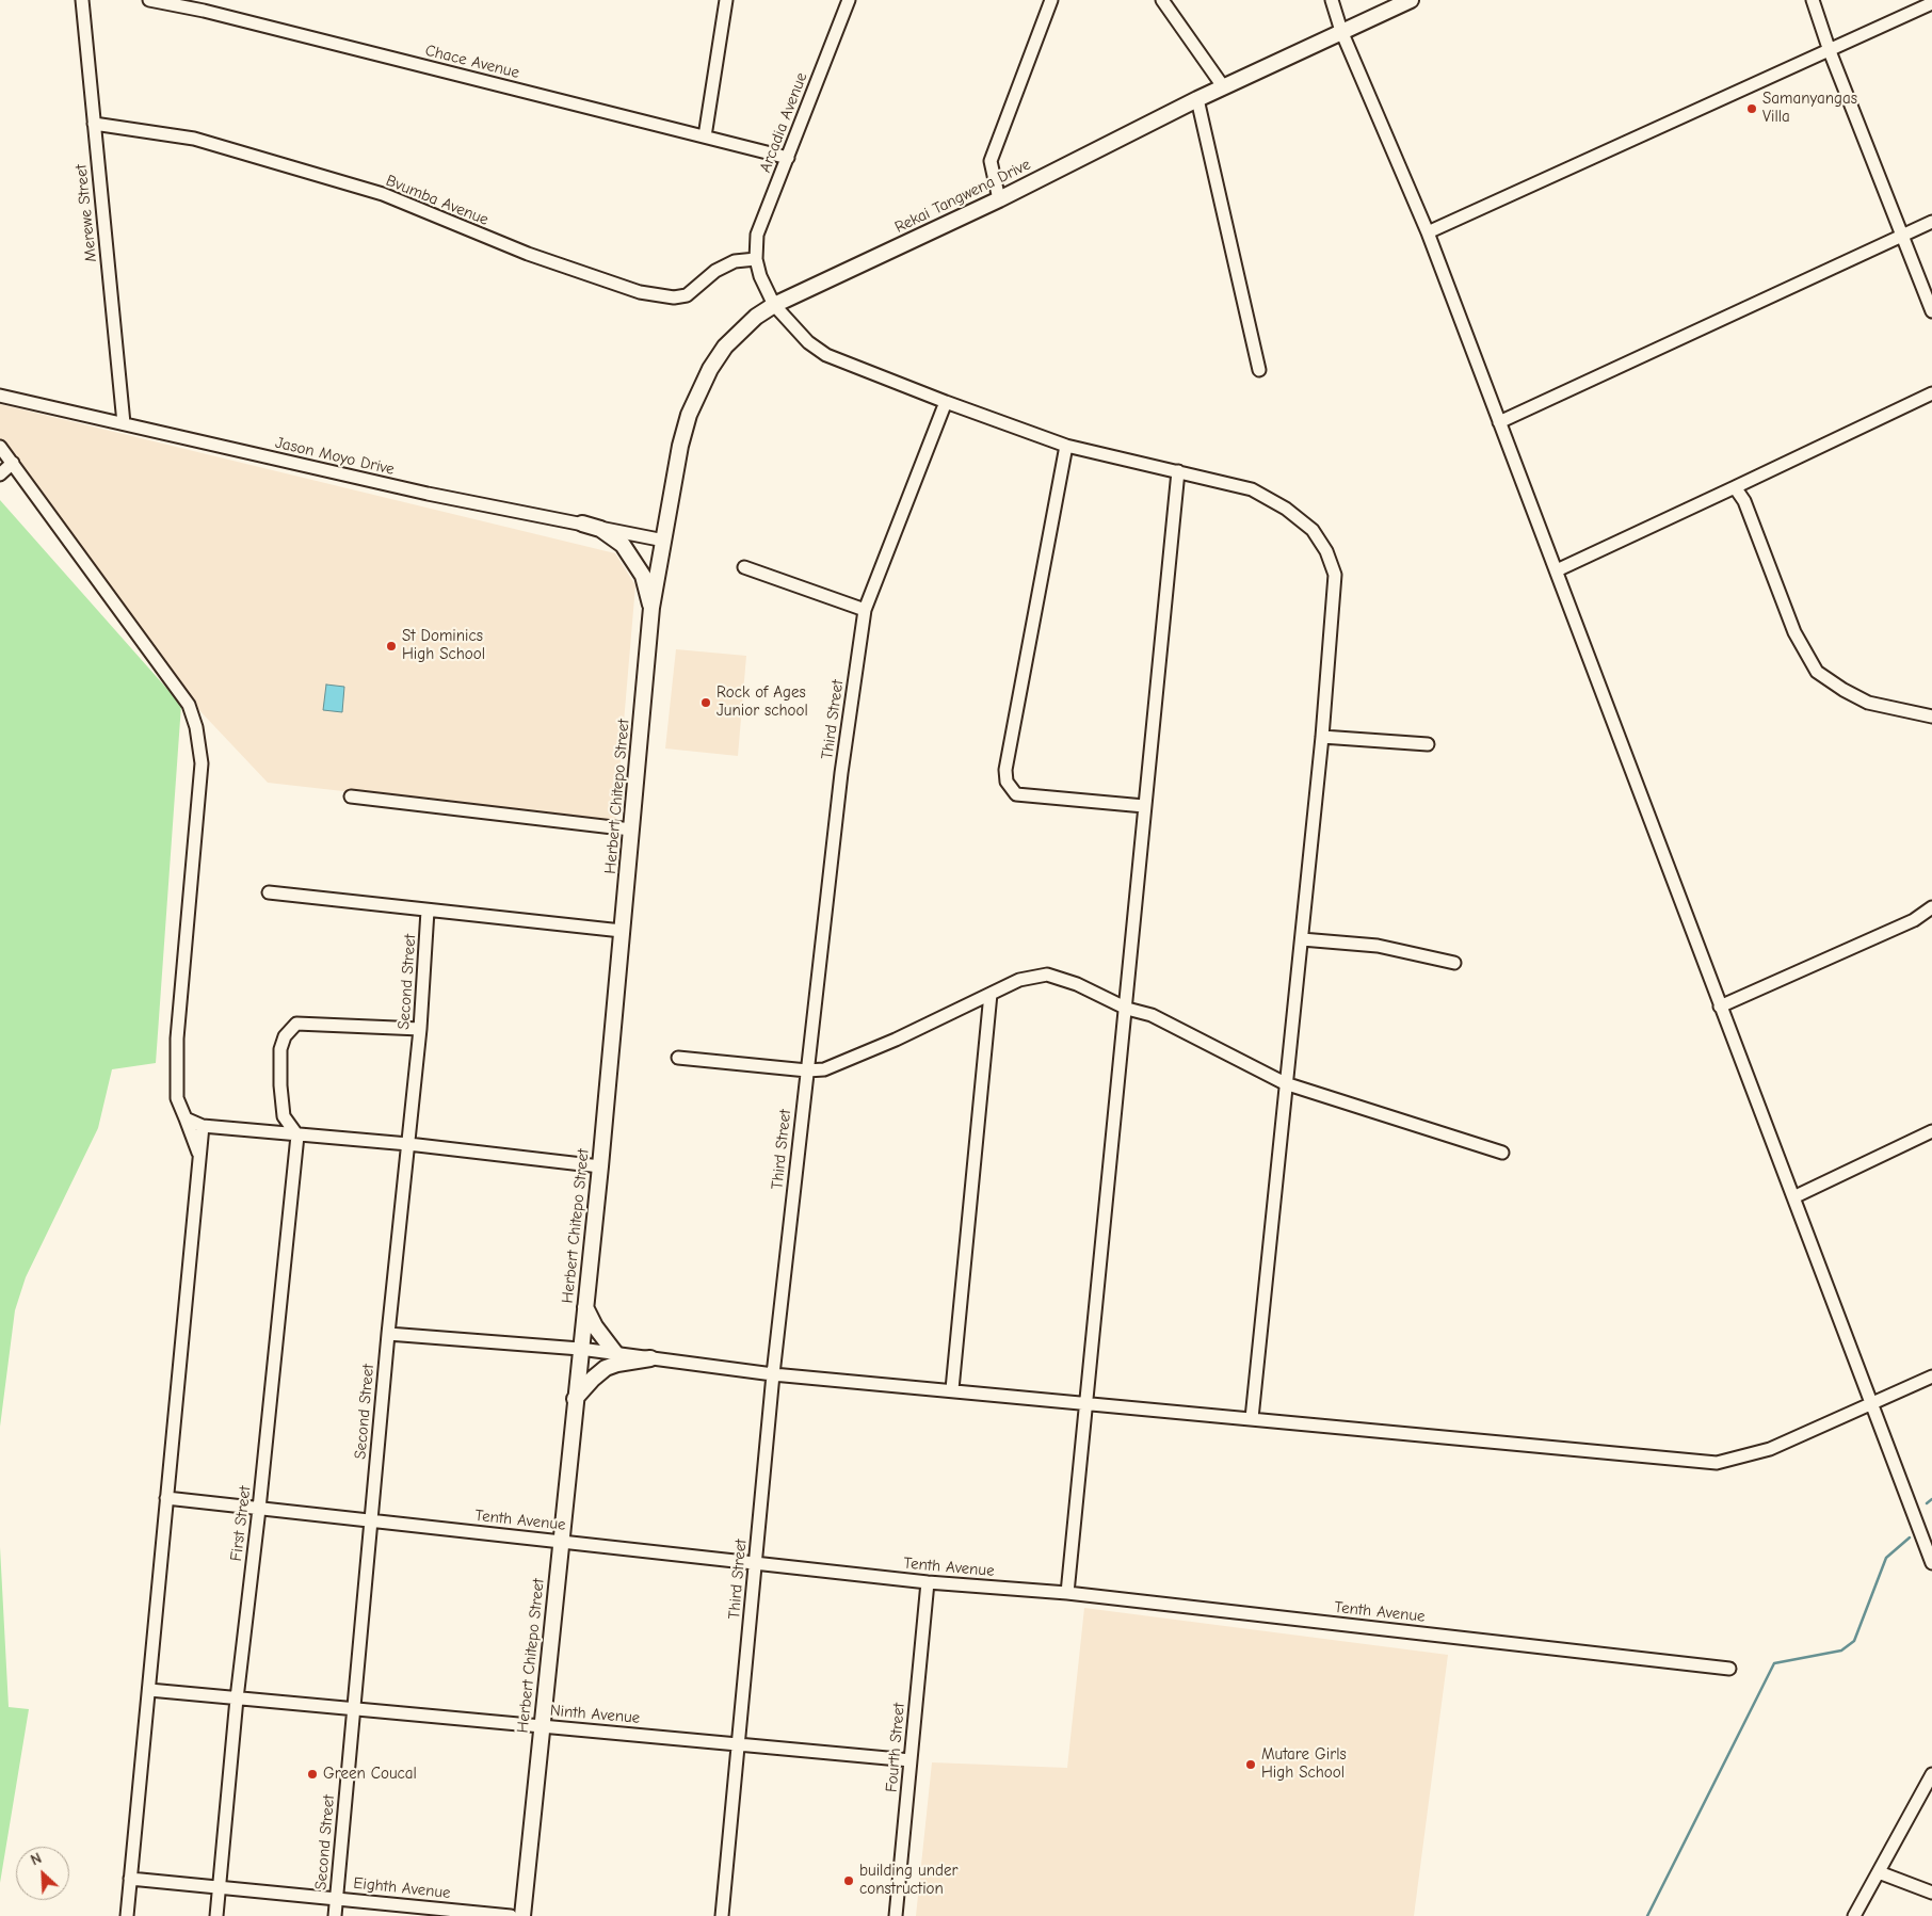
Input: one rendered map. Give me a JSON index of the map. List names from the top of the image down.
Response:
{
  "streets": {
    "main road": ["Rekai Tangwena Drive", "Herbert Chitepo Street"],
    "street": [
      "Chace Avenue",
      "Arcadia Avenue",
      "Bvumba Avenue",
      "Merewe Street",
      "Jason Moyo Drive",
      "Third Street",
      "Second Street",
      "Tenth Avenue",
      "First Street",
      "Ninth Avenue",
      "Fourth Street",
      "Eighth Avenue"
    ]
  },
  "crossings": [
    ["Chace Avenue", "Arcadia Avenue"],
    ["Arcadia Avenue", "Bvumba Avenue"],
    ["Rekai Tangwena Drive", "Jason Moyo Drive"],
    ["Rekai Tangwena Drive", "Herbert Chitepo Street"],
    ["Bvumba Avenue", "Merewe Street"],
    ["Merewe Street", "Jason Moyo Drive"],
    ["Jason Moyo Drive", "Herbert Chitepo Street"],
    ["Third Street", "Tenth Avenue"],
    ["Third Street", "Ninth Avenue"],
    ["Herbert Chitepo Street", "Tenth Avenue"],
    ["Herbert Chitepo Street", "Ninth Avenue"],
    ["Second Street", "Tenth Avenue"],
    ["Second Street", "Ninth Avenue"],
    ["Second Street", "Eighth Avenue"],
    ["Tenth Avenue", "First Street"],
    ["Tenth Avenue", "Fourth Street"],
    ["First Street", "Ninth Avenue"],
    ["First Street", "Eighth Avenue"],
    ["Ninth Avenue", "Fourth Street"]
  ],
  "places": [
    "Samanyangas Villa",
    "St Dominics High School",
    "Rock of Ages Junior school",
    "Mutare Girls High School",
    "Green Coucal",
    "building under construction"
  ],
  "north": "top left"
}
